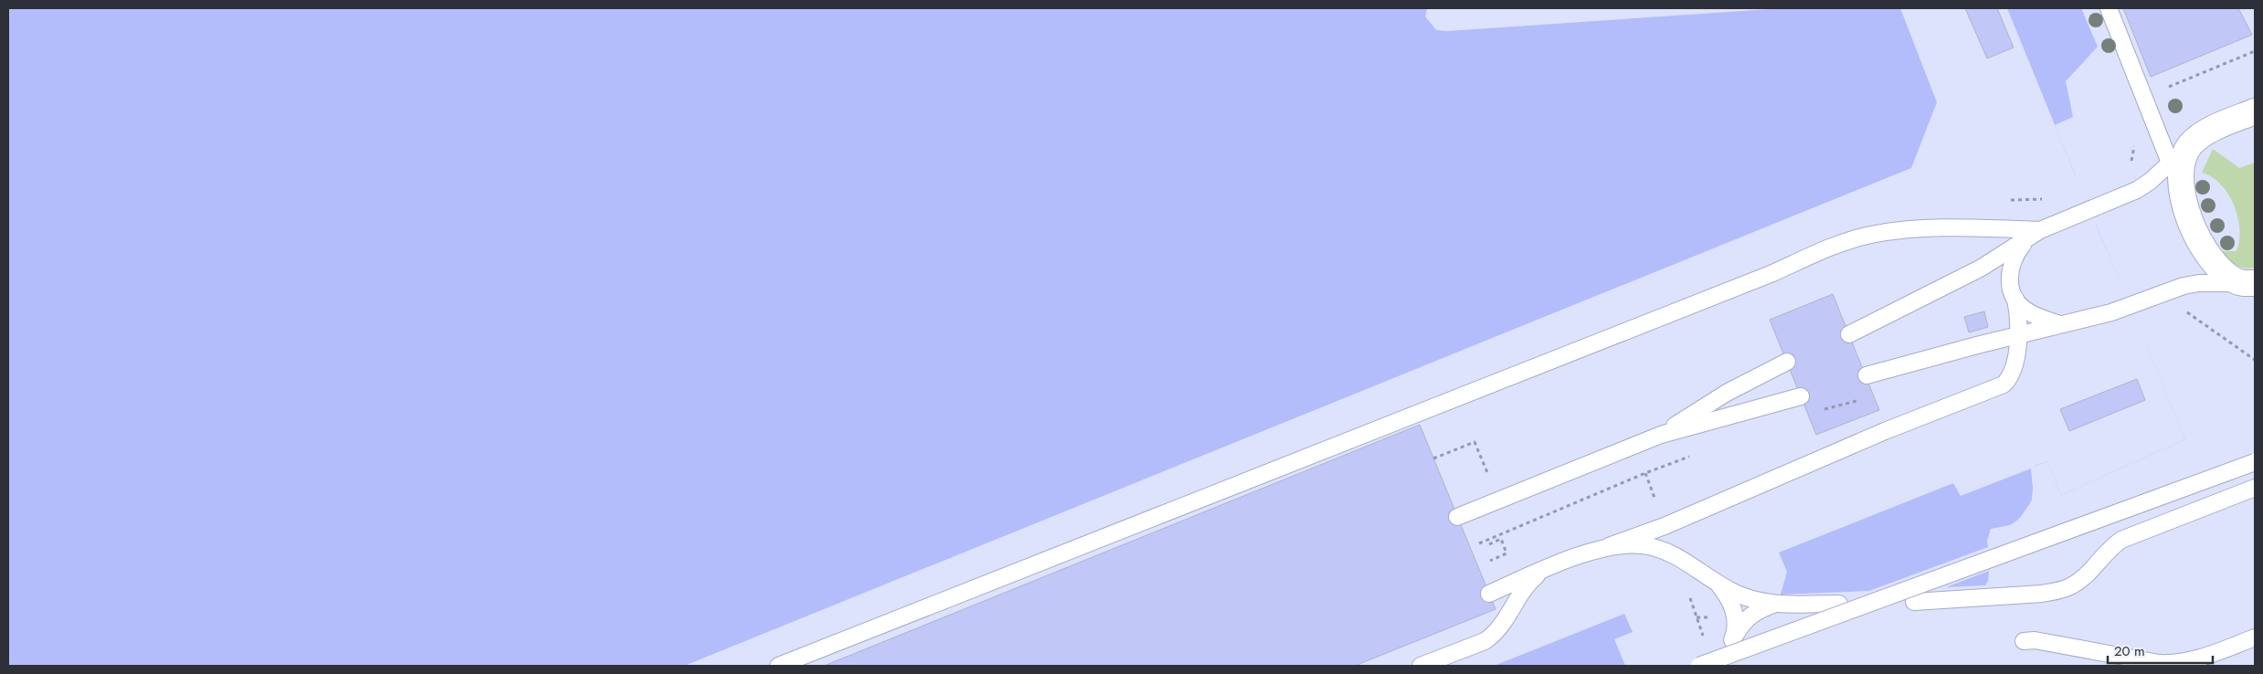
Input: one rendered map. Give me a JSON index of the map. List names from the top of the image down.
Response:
{
  "scale_bar": "20 m"
}
